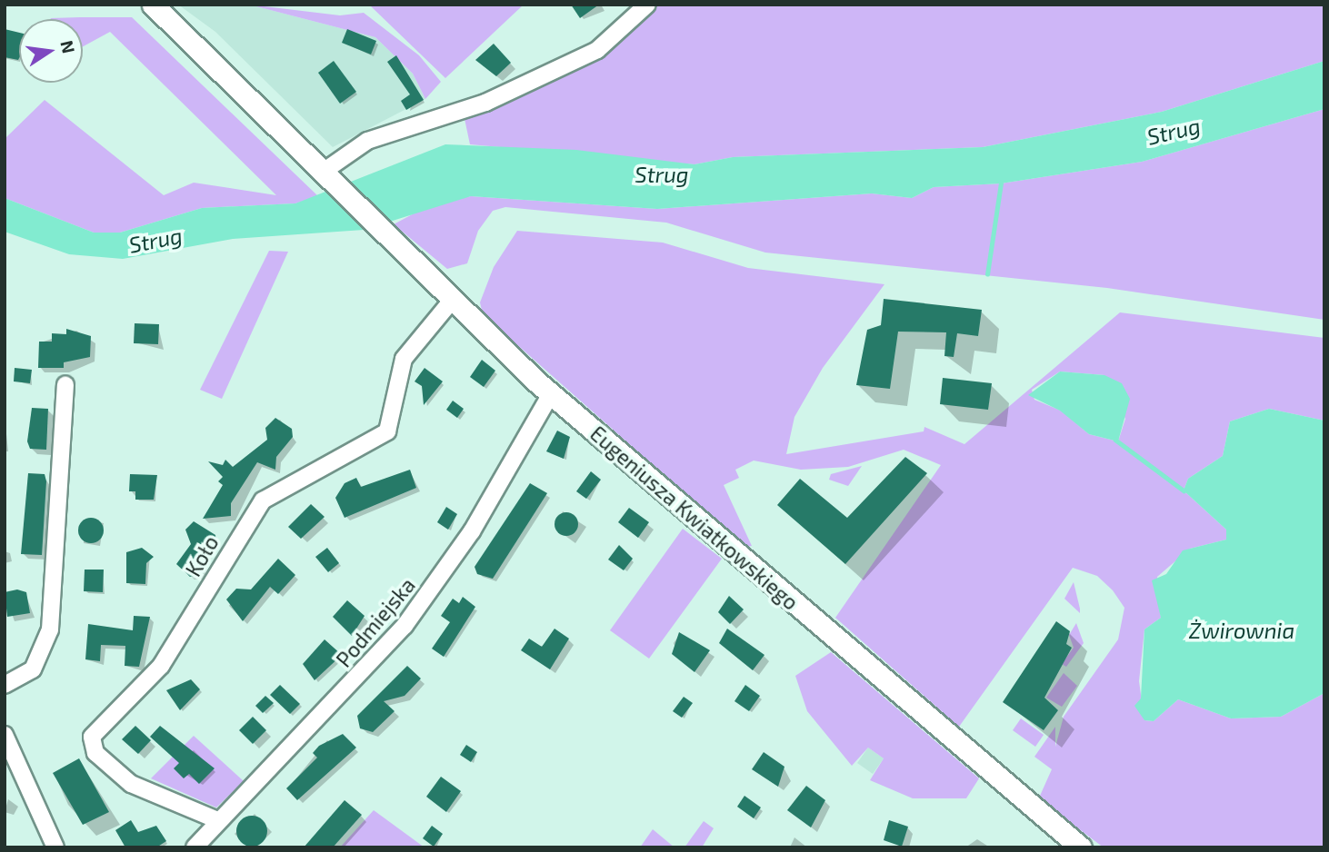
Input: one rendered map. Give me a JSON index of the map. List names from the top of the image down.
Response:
{
  "streets": {
    "street": ["Eugeniusza Kwiatkowskiego", "Koło", "Podmiejska"]
  },
  "crossings": [
    ["Eugeniusza Kwiatkowskiego", "Koło"],
    ["Eugeniusza Kwiatkowskiego", "Podmiejska"],
    ["Koło", "Podmiejska"]
  ],
  "water": ["Strug", "Żwirownia"],
  "north": "right"
}
